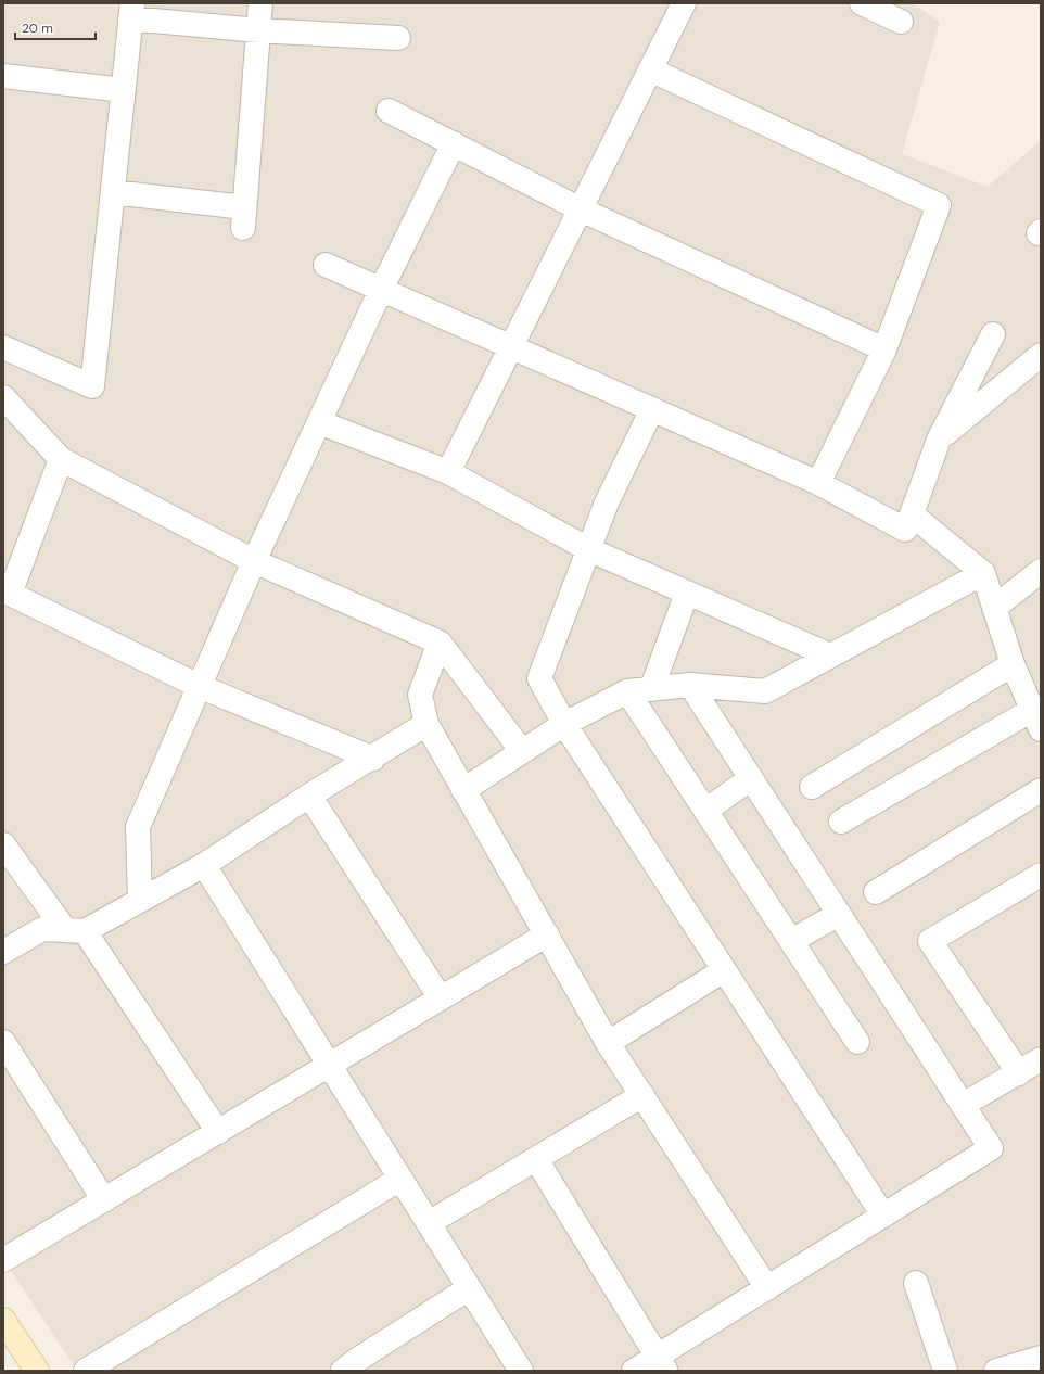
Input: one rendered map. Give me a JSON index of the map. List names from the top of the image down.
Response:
{
  "scale_bar": "20 m"
}
